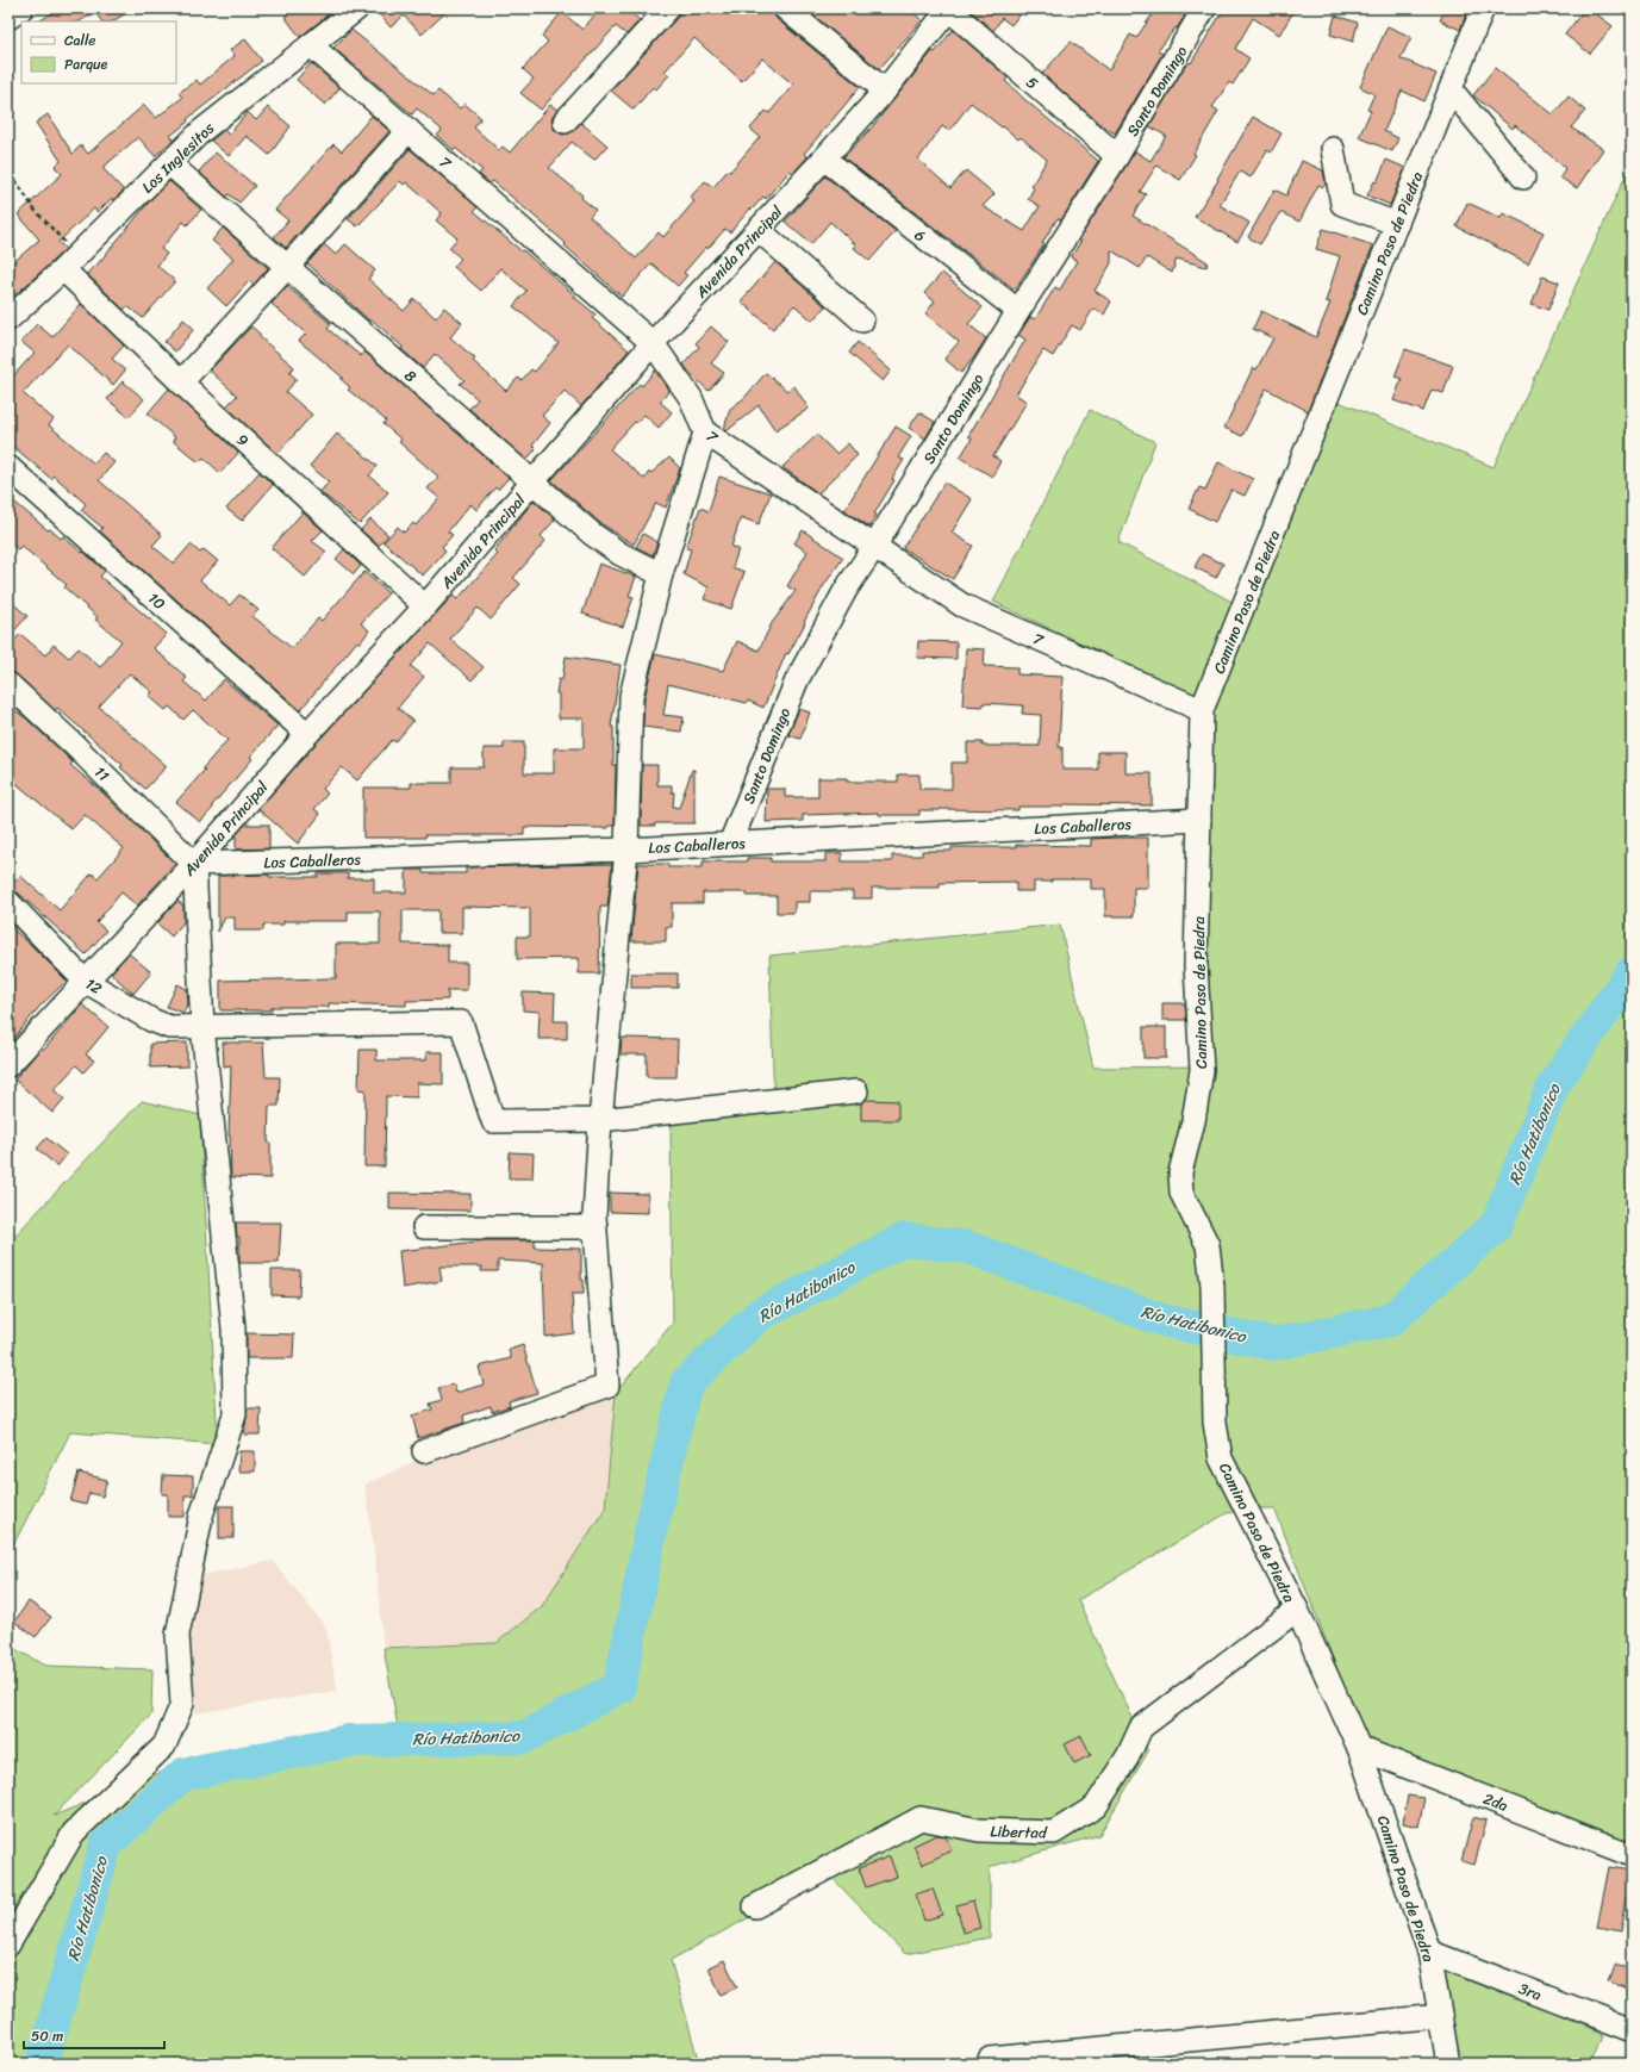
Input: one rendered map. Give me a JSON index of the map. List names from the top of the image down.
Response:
{
  "streets": {
    "street": [
      "5",
      "Santo Domingo",
      "Los Inglesitos",
      "7",
      "6",
      "Camino Paso de Piedra",
      "Avenida Principal",
      "8",
      "9",
      "10",
      "11",
      "Los Caballeros",
      "12",
      "2da",
      "Libertad",
      "3ra"
    ]
  },
  "crossings": [
    ["5", "Santo Domingo"],
    ["5", "Avenida Principal"],
    ["Santo Domingo", "7"],
    ["Santo Domingo", "6"],
    ["Santo Domingo", "Los Caballeros"],
    ["Los Inglesitos", "7"],
    ["Los Inglesitos", "8"],
    ["Los Inglesitos", "9"],
    ["7", "Camino Paso de Piedra"],
    ["7", "Avenida Principal"],
    ["6", "Avenida Principal"],
    ["Camino Paso de Piedra", "Los Caballeros"],
    ["Camino Paso de Piedra", "2da"],
    ["Camino Paso de Piedra", "Libertad"],
    ["Camino Paso de Piedra", "3ra"],
    ["Avenida Principal", "8"],
    ["Avenida Principal", "9"],
    ["Avenida Principal", "10"],
    ["Avenida Principal", "11"],
    ["Avenida Principal", "Los Caballeros"],
    ["Avenida Principal", "12"],
    ["11", "Los Caballeros"]
  ],
  "water": ["Río Hatibonico"],
  "legend": ["Calle", "Parque"],
  "scale_bar": "50 m"
}
